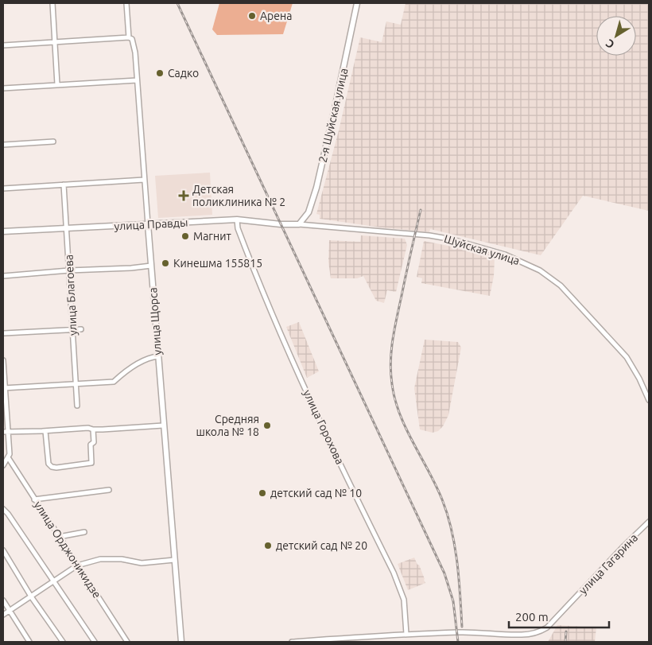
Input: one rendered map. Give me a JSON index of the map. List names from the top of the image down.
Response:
{
  "streets": {
    "street": [
      "2-я Шуйская улица",
      "улица Правды",
      "Шуйская улица",
      "улица Благоева",
      "улица Щорса",
      "улица Горохова",
      "улица Орджоникидзе",
      "улица Гагарина"
    ]
  },
  "crossings": [
    ["2-я Шуйская улица", "улица Правды"],
    ["2-я Шуйская улица", "Шуйская улица"],
    ["улица Правды", "Шуйская улица"],
    ["улица Правды", "улица Благоева"],
    ["улица Правды", "улица Щорса"],
    ["улица Правды", "улица Горохова"],
    ["улица Горохова", "улица Гагарина"]
  ],
  "places": {
    "other": [
      "Арена",
      "Садко",
      "Магнит",
      "Кинешма 155815",
      "Средняя школа № 18",
      "детский сад № 10",
      "детский сад № 20"
    ],
    "health": ["Детская поликлиника № 2"]
  },
  "scale_bar": "200 m",
  "north": "bottom left"
}
